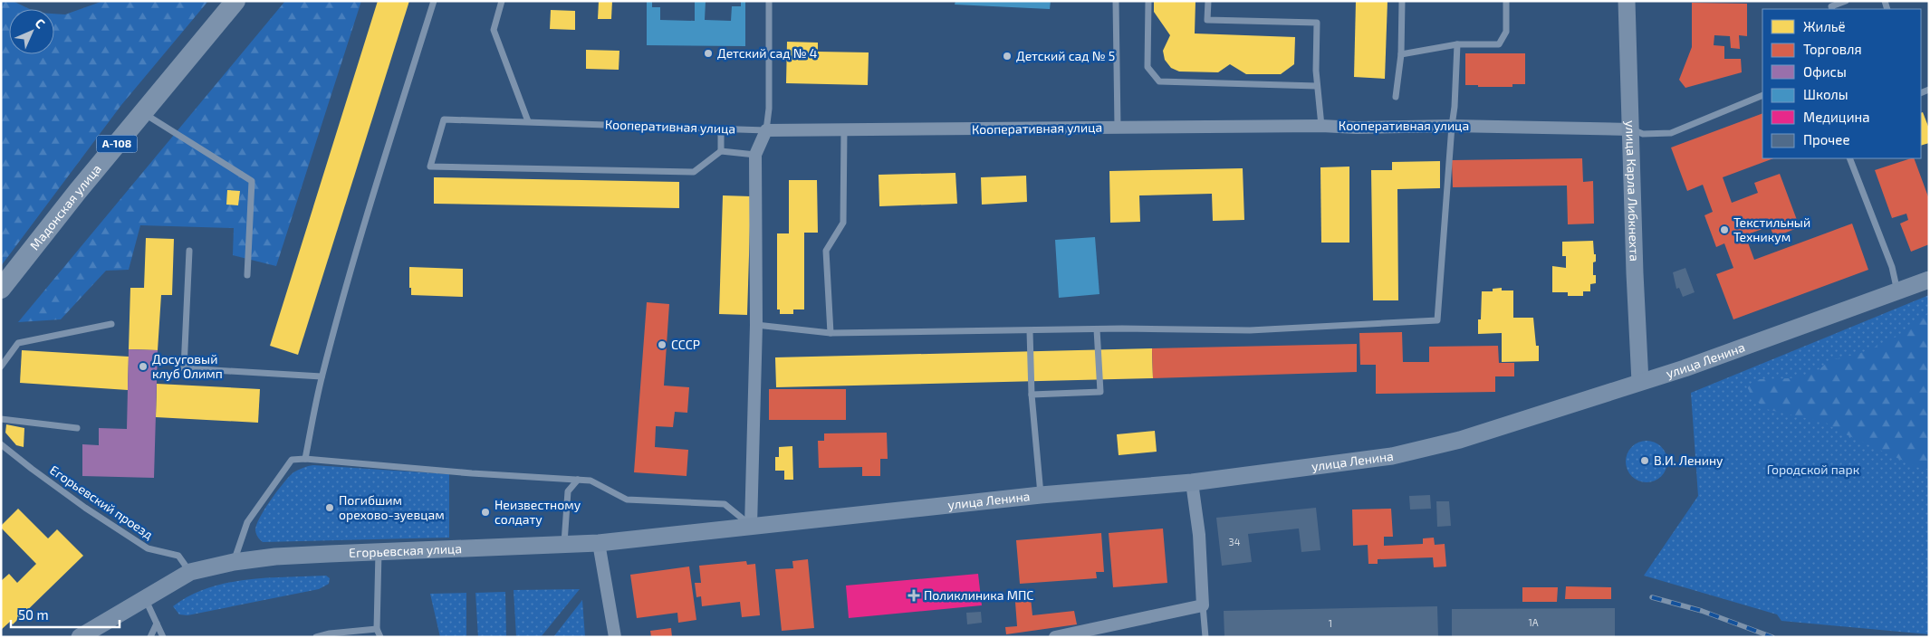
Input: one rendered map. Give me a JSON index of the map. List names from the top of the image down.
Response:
{
  "streets": {
    "highway": ["А-108", "Мадонская улица"],
    "main road": ["улица Карла Либкнехта", "улица Ленина", "Егорьевская улица"],
    "street": ["Кооперативная улица"],
    "lane": ["Егорьевский проезд"]
  },
  "crossings": [
    ["Кооперативная улица", "улица Карла Либкнехта"],
    ["улица Карла Либкнехта", "улица Ленина"],
    ["улица Ленина", "Егорьевская улица"],
    ["Егорьевский проезд", "Егорьевская улица"]
  ],
  "parks": ["Городской парк"],
  "places": {
    "other": [
      "Детский сад № 4",
      "Детский сад № 5",
      "Текстильный Техникум",
      "СССР",
      "Досуговый клуб Олимп",
      "В.И. Ленину",
      "Погибшим орехово-зуевцам",
      "Неизвестному солдату"
    ],
    "health": ["Поликлиника МПС"]
  },
  "house_numbers": ["34", "1А", "1"],
  "legend": [
    "Жильё",
    "Торговля",
    "Офисы",
    "Школы",
    "Медицина",
    "Прочее"
  ],
  "scale_bar": "50 m",
  "north": "top right"
}
